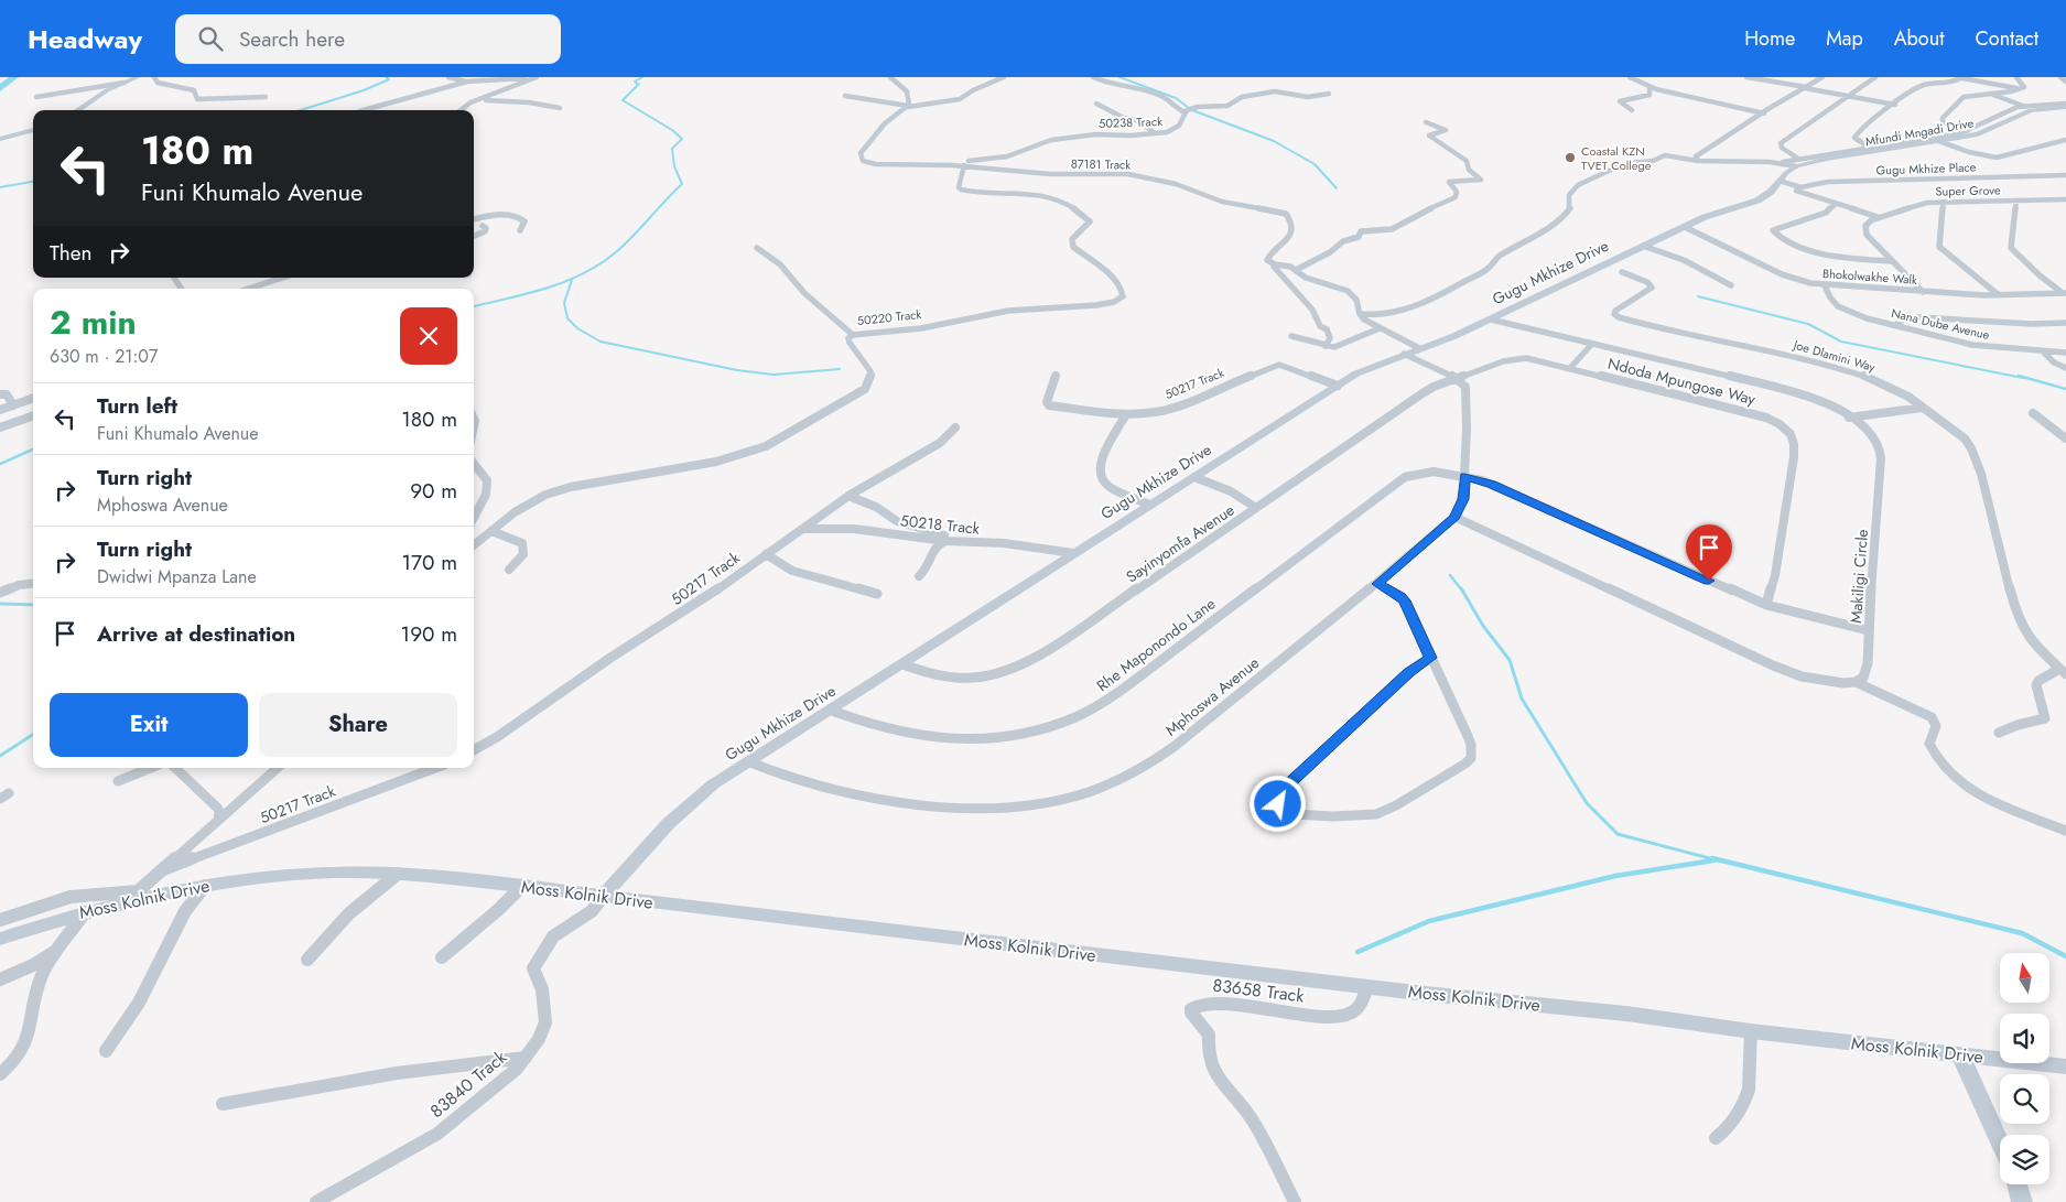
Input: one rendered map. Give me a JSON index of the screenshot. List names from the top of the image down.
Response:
{
  "streets": {
    "street": [
      "50238 Track",
      "Mfundi Mngadi Drive",
      "87181 Track",
      "Gugu Mkhize Place",
      "Super Grove",
      "Gugu Mkhize Drive",
      "Bhokolwakhe Walk",
      "50220 Track",
      "Nana Dube Avenue",
      "Joe Dlamini Way",
      "Ndoda Mpungose Way",
      "50217 Track",
      "50218 Track",
      "Sayinyomfa Avenue",
      "Makiligi Circle",
      "Rhe Maponondo Lane",
      "Mphoswa Avenue",
      "Moss Kolnik Drive",
      "83658 Track",
      "83840 Track"
    ]
  },
  "crossings": [
    ["50238 Track", "87181 Track"],
    ["Mfundi Mngadi Drive", "Gugu Mkhize Drive"],
    ["87181 Track", "50220 Track"],
    ["Gugu Mkhize Drive", "Bhokolwakhe Walk"],
    ["Gugu Mkhize Drive", "50217 Track"],
    ["Gugu Mkhize Drive", "50218 Track"],
    ["Gugu Mkhize Drive", "Sayinyomfa Avenue"],
    ["Gugu Mkhize Drive", "Makiligi Circle"],
    ["Gugu Mkhize Drive", "Rhe Maponondo Lane"],
    ["Gugu Mkhize Drive", "Mphoswa Avenue"],
    ["Gugu Mkhize Drive", "Moss Kolnik Drive"],
    ["Gugu Mkhize Drive", "83840 Track"],
    ["Bhokolwakhe Walk", "Nana Dube Avenue"],
    ["Ndoda Mpungose Way", "Sayinyomfa Avenue"],
    ["Ndoda Mpungose Way", "Rhe Maponondo Lane"],
    ["Ndoda Mpungose Way", "Mphoswa Avenue"],
    ["50217 Track", "50218 Track"],
    ["Sayinyomfa Avenue", "Mphoswa Avenue"],
    ["Makiligi Circle", "Rhe Maponondo Lane"],
    ["Rhe Maponondo Lane", "Mphoswa Avenue"],
    ["Moss Kolnik Drive", "83658 Track"],
    ["Moss Kolnik Drive", "83840 Track"]
  ],
  "places": ["Coastal KZN TVET College"],
  "north": "top",
  "page": {
    "header": "Headway",
    "search": "Search here",
    "nav": [
      "Home",
      "Map",
      "About",
      "Contact"
    ],
    "turn": ["180 m", "Funi Khumalo Avenue"],
    "then": "Then",
    "heading": ["2 min", "630 m · 21:07"],
    "list": [
      {
        "name": "Turn left",
        "note": "Funi Khumalo Avenue",
        "value": "180 m"
      },
      {
        "name": "Turn right",
        "note": "Mphoswa Avenue",
        "value": "90 m"
      },
      {
        "name": "Turn right",
        "note": "Dwidwi Mpanza Lane",
        "value": "170 m"
      },
      {
        "name": "Arrive at destination",
        "value": "190 m"
      }
    ],
    "buttons": ["Exit", "Share"]
  }
}
